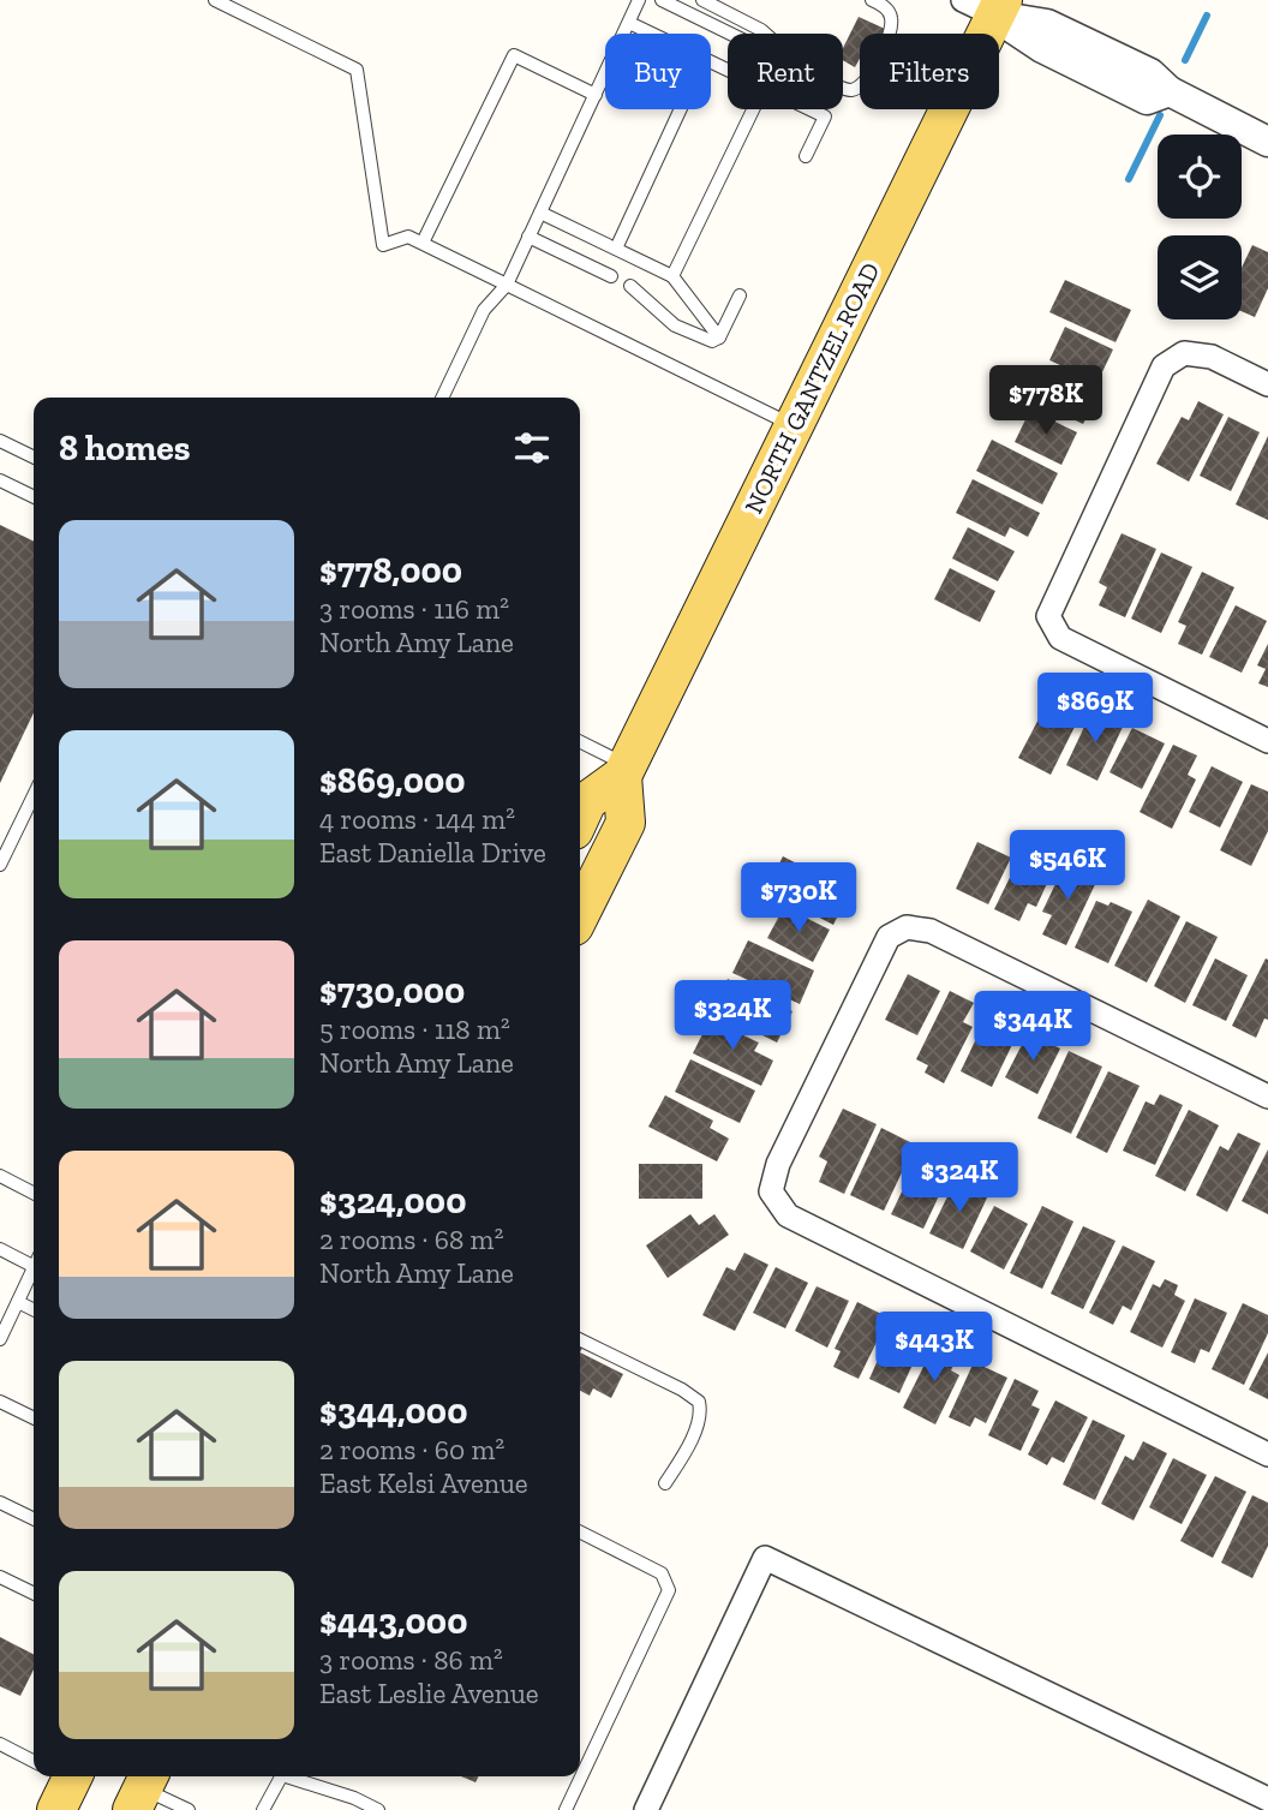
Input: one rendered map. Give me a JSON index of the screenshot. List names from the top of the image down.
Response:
{
  "streets": {
    "main road": ["NORTH GANTZEL ROAD"]
  },
  "page": {
    "chip": ["Buy", "Rent", "Filters"],
    "price": [
      "$778K",
      "$869K",
      "$546K",
      "$730K",
      "$324K",
      "$344K",
      "$324K",
      "$443K"
    ],
    "heading": "8 homes",
    "list": [
      {
        "name": "$778,000",
        "note": "3 rooms · 116 m² · North Amy Lane"
      },
      {
        "name": "$869,000",
        "note": "4 rooms · 144 m² · East Daniella Drive"
      },
      {
        "name": "$730,000",
        "note": "5 rooms · 118 m² · North Amy Lane"
      },
      {
        "name": "$324,000",
        "note": "2 rooms · 68 m² · North Amy Lane"
      },
      {
        "name": "$344,000",
        "note": "2 rooms · 60 m² · East Kelsi Avenue"
      },
      {
        "name": "$443,000",
        "note": "3 rooms · 86 m² · East Leslie Avenue"
      }
    ]
  }
}
